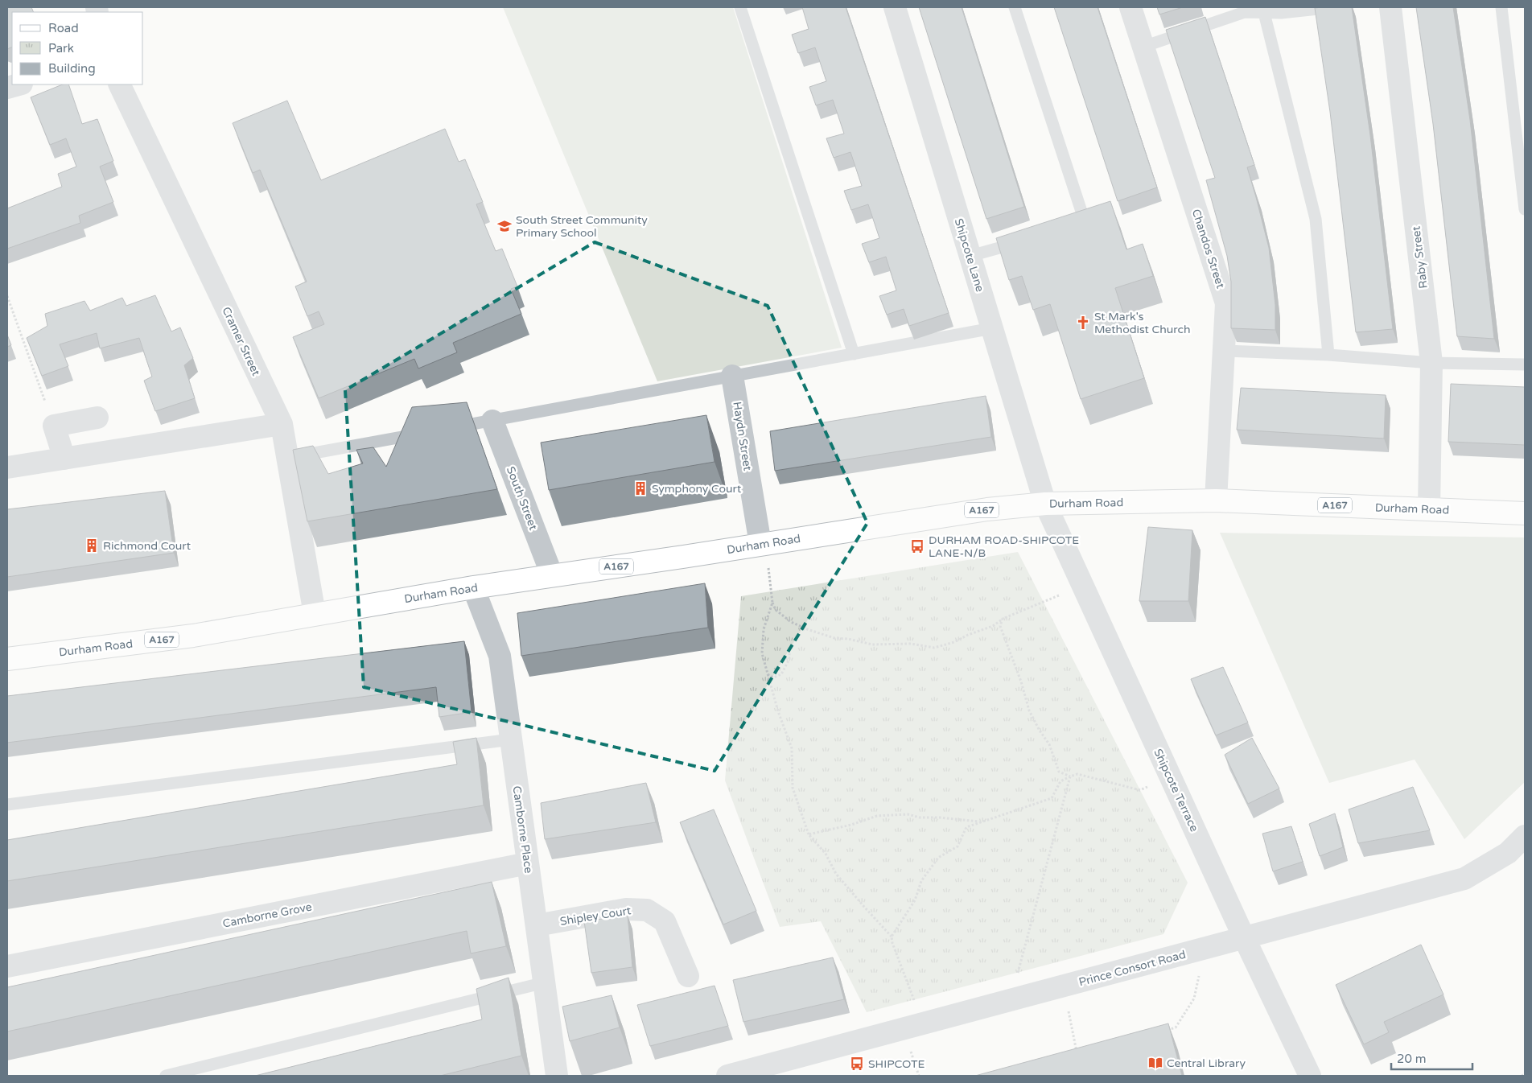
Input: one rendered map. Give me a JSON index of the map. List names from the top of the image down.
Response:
{
  "streets": {
    "main road": ["Durham Road", "A167"],
    "street": [
      "Chandos Street",
      "Shipcote Lane",
      "Raby Street",
      "Cramer Street",
      "Haydn Street",
      "South Street",
      "Shipcote Terrace",
      "Camborne Place",
      "Camborne Grove",
      "Shipley Court",
      "Prince Consort Road"
    ]
  },
  "crossings": [
    ["Chandos Street", "Durham Road"],
    ["Shipcote Lane", "Durham Road"],
    ["Shipcote Lane", "Shipcote Terrace"],
    ["Raby Street", "Durham Road"],
    ["Cramer Street", "Durham Road"],
    ["Haydn Street", "Durham Road"],
    ["South Street", "Durham Road"],
    ["Durham Road", "Shipcote Terrace"],
    ["Durham Road", "Camborne Place"],
    ["Shipcote Terrace", "Prince Consort Road"],
    ["Camborne Place", "Camborne Grove"],
    ["Camborne Place", "Shipley Court"]
  ],
  "places": {
    "school or university": ["South Street Community Primary School"],
    "church": ["St Mark's Methodist Church"],
    "building": ["Symphony Court", "Richmond Court"],
    "bus stop": ["DURHAM ROAD-SHIPCOTE LANE-N/B", "SHIPCOTE"],
    "library": ["Central Library"]
  },
  "legend": ["Road", "Park", "Building"],
  "scale_bar": "20 m"
}
